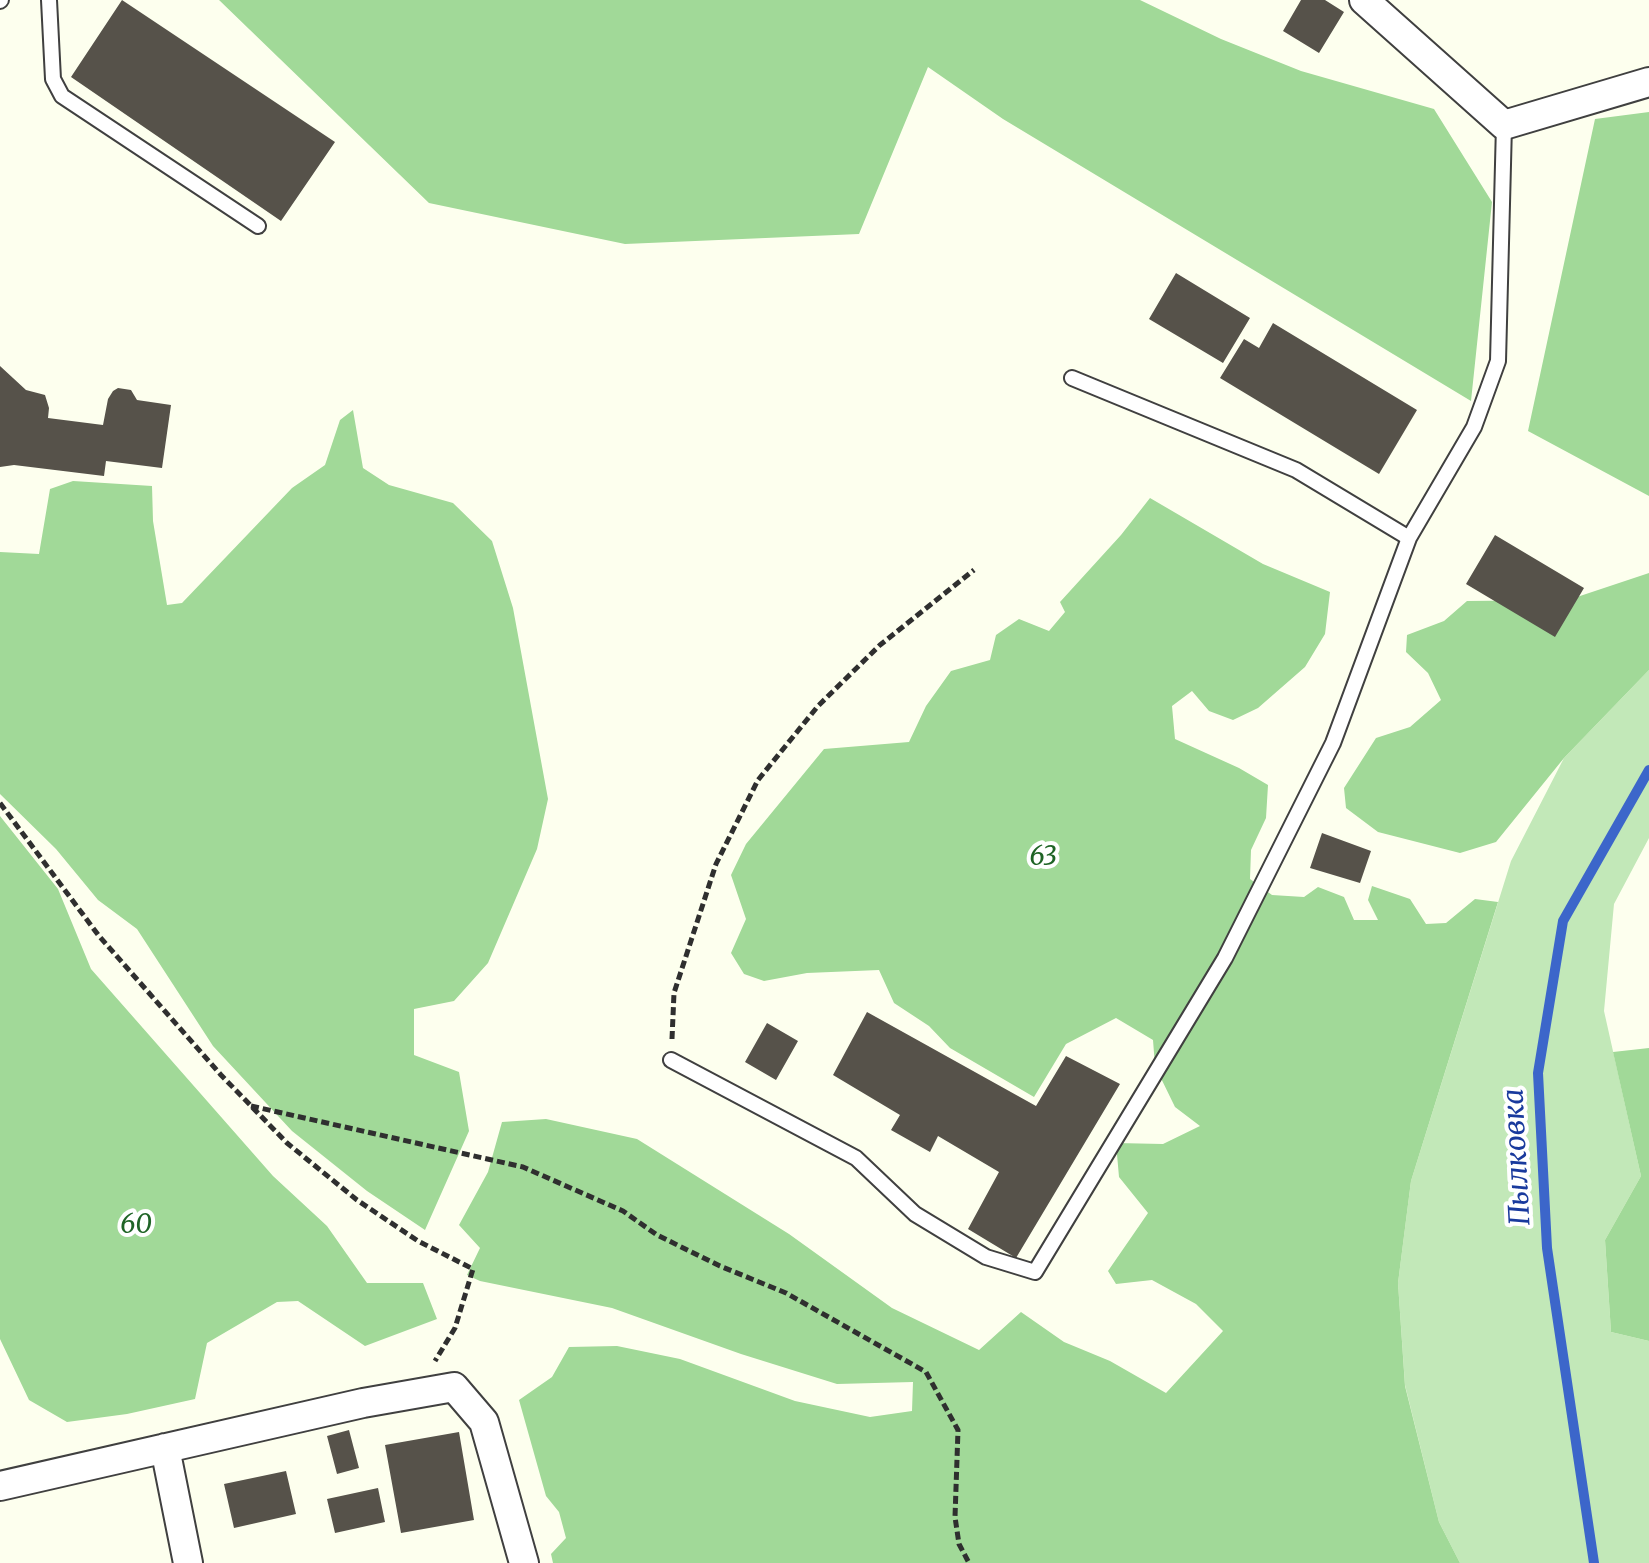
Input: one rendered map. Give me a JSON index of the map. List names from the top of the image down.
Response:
{
  "water": ["Пылковка"],
  "parks": ["63", "60"]
}
